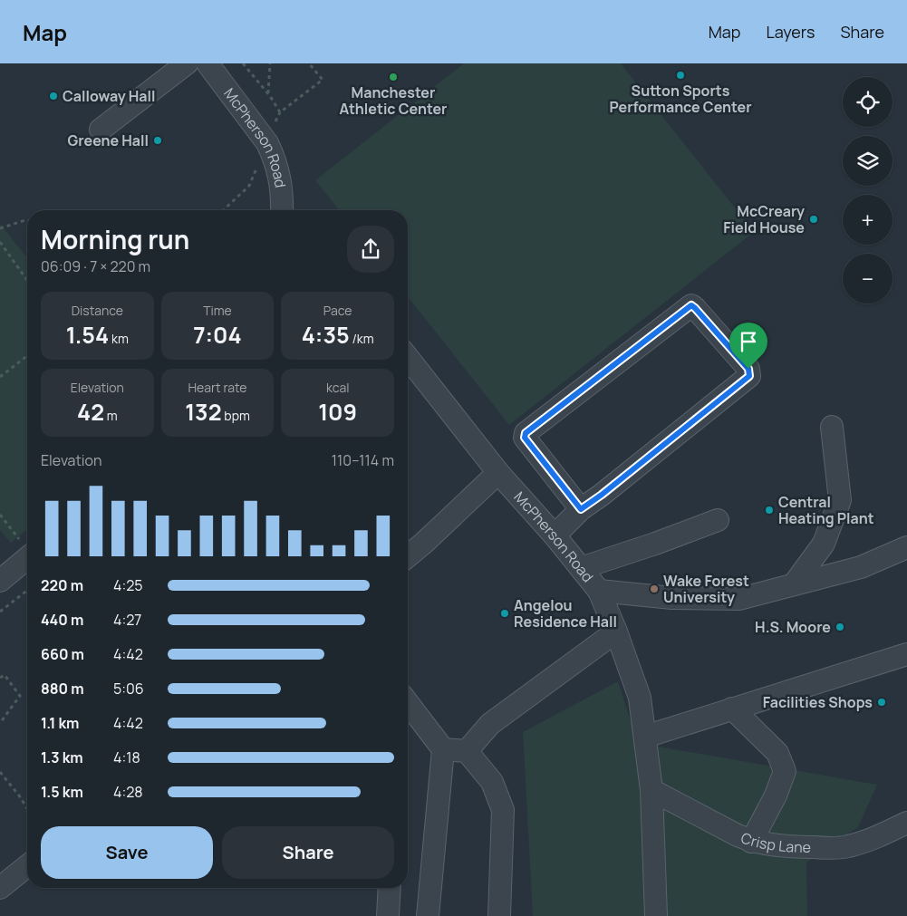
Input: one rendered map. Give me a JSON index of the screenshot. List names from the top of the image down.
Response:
{
  "streets": {
    "street": ["McPherson Road", "Crisp Lane"]
  },
  "crossings": [
    ["McPherson Road", "Crisp Lane"]
  ],
  "places": [
    "Sutton Sports Performance Center",
    "Manchester Athletic Center",
    "Calloway Hall",
    "Greene Hall",
    "McCreary Field House",
    "Central Heating Plant",
    "Wake Forest University",
    "Angelou Residence Hall",
    "H.S. Moore",
    "Facilities Shops"
  ],
  "page": {
    "header": "Map",
    "nav": ["Map", "Layers", "Share"],
    "map_buttons": ["+", "−"],
    "heading": ["Morning run", "06:09 · 7 × 220 m"],
    "stats": [
      ["Distance", "1.54 km"],
      ["Time", "7:04"],
      ["Pace", "4:35 /km"],
      ["Elevation", "42 m"],
      ["Heart rate", "132 bpm"],
      ["kcal", "109"]
    ],
    "chart": ["Elevation", "110–114 m"],
    "list": [
      {
        "name": "220 m",
        "note": "4:25"
      },
      {
        "name": "440 m",
        "note": "4:27"
      },
      {
        "name": "660 m",
        "note": "4:42"
      },
      {
        "name": "880 m",
        "note": "5:06"
      },
      {
        "name": "1.1 km",
        "note": "4:42"
      },
      {
        "name": "1.3 km",
        "note": "4:18"
      },
      {
        "name": "1.5 km",
        "note": "4:28"
      }
    ],
    "buttons": ["Save", "Share"]
  }
}
